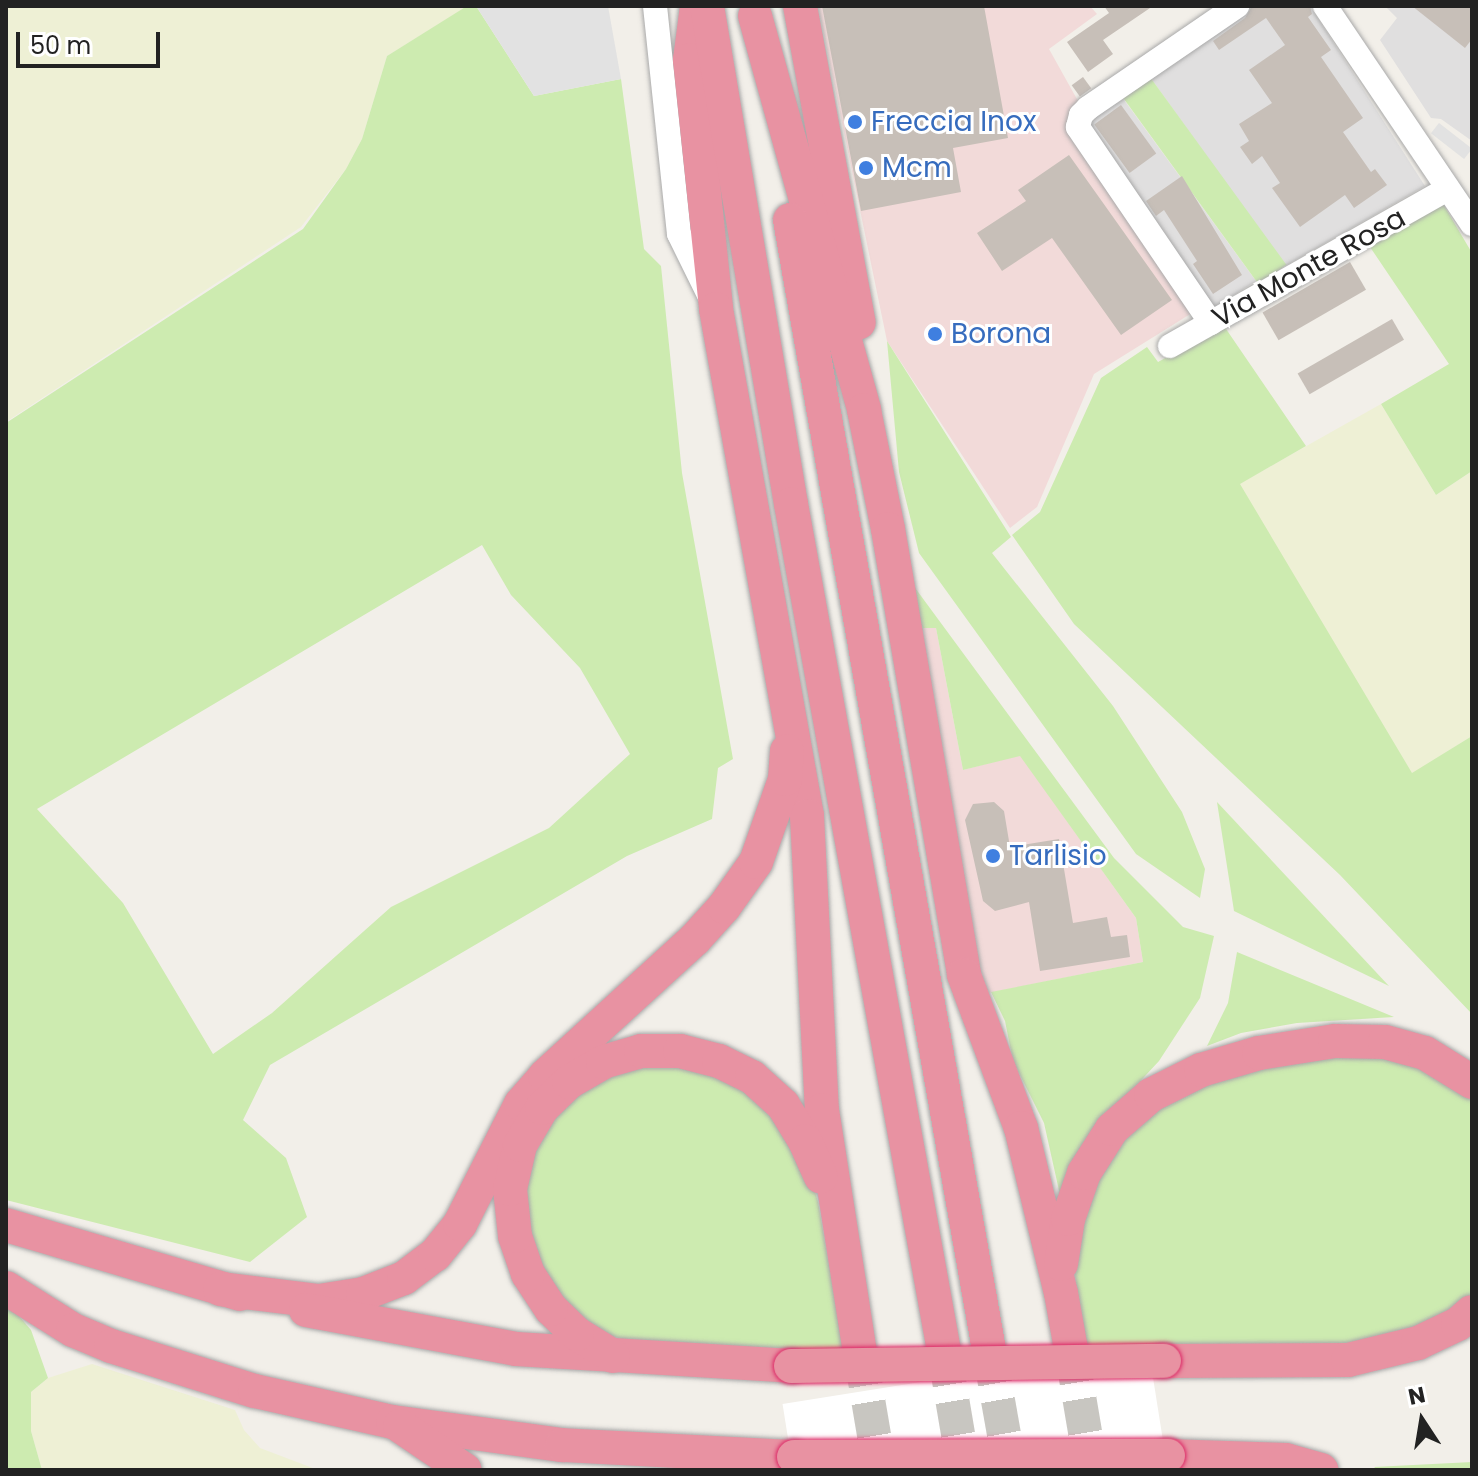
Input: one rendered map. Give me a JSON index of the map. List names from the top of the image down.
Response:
{
  "streets": {
    "street": ["Via Monte Rosa"]
  },
  "places": [
    "Freccia Inox",
    "Mcm",
    "Borona",
    "Tarlisio"
  ],
  "scale_bar": "50 m",
  "north": "top"
}
